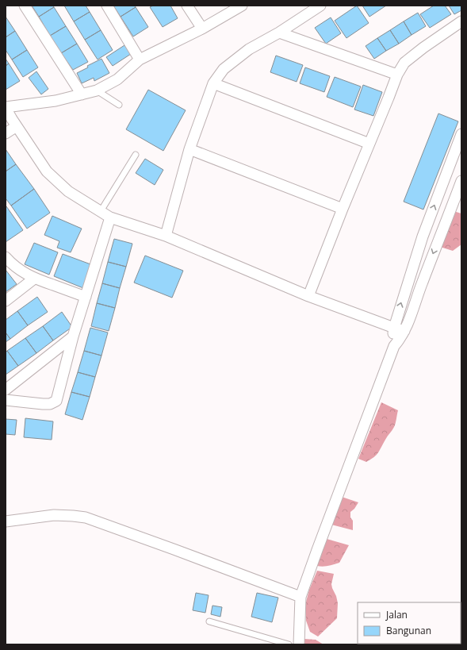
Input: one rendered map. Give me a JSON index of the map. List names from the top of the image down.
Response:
{
  "legend": ["Jalan", "Bangunan"]
}
